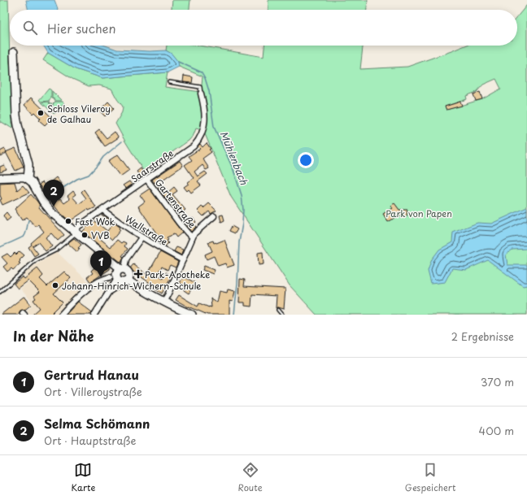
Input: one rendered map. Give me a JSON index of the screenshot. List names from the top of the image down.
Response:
{
  "streets": {
    "street": ["Saarstraße", "Gartenstraße", "Wallstraße"]
  },
  "crossings": [
    ["Saarstraße", "Gartenstraße"],
    ["Saarstraße", "Wallstraße"]
  ],
  "water": ["Mühlenbach"],
  "parks": ["Park von Papen"],
  "places": {
    "other": [
      "Schloss Vileroy de Galhau",
      "Fast Wok",
      "VVB",
      "Johann-Hinrich-Wichern-Schule"
    ],
    "health": ["Park-Apotheke"]
  },
  "page": {
    "search": "Hier suchen",
    "pins": ["2", "1"],
    "heading": ["In der Nähe", "2 Ergebnisse"],
    "list": [
      {
        "mark": "1",
        "name": "Gertrud Hanau",
        "note": "Ort · Villeroystraße",
        "value": "370 m"
      },
      {
        "mark": "2",
        "name": "Selma Schömann",
        "note": "Ort · Hauptstraße",
        "value": "400 m"
      }
    ],
    "nav": ["Karte", "Route", "Gespeichert"]
  }
}
